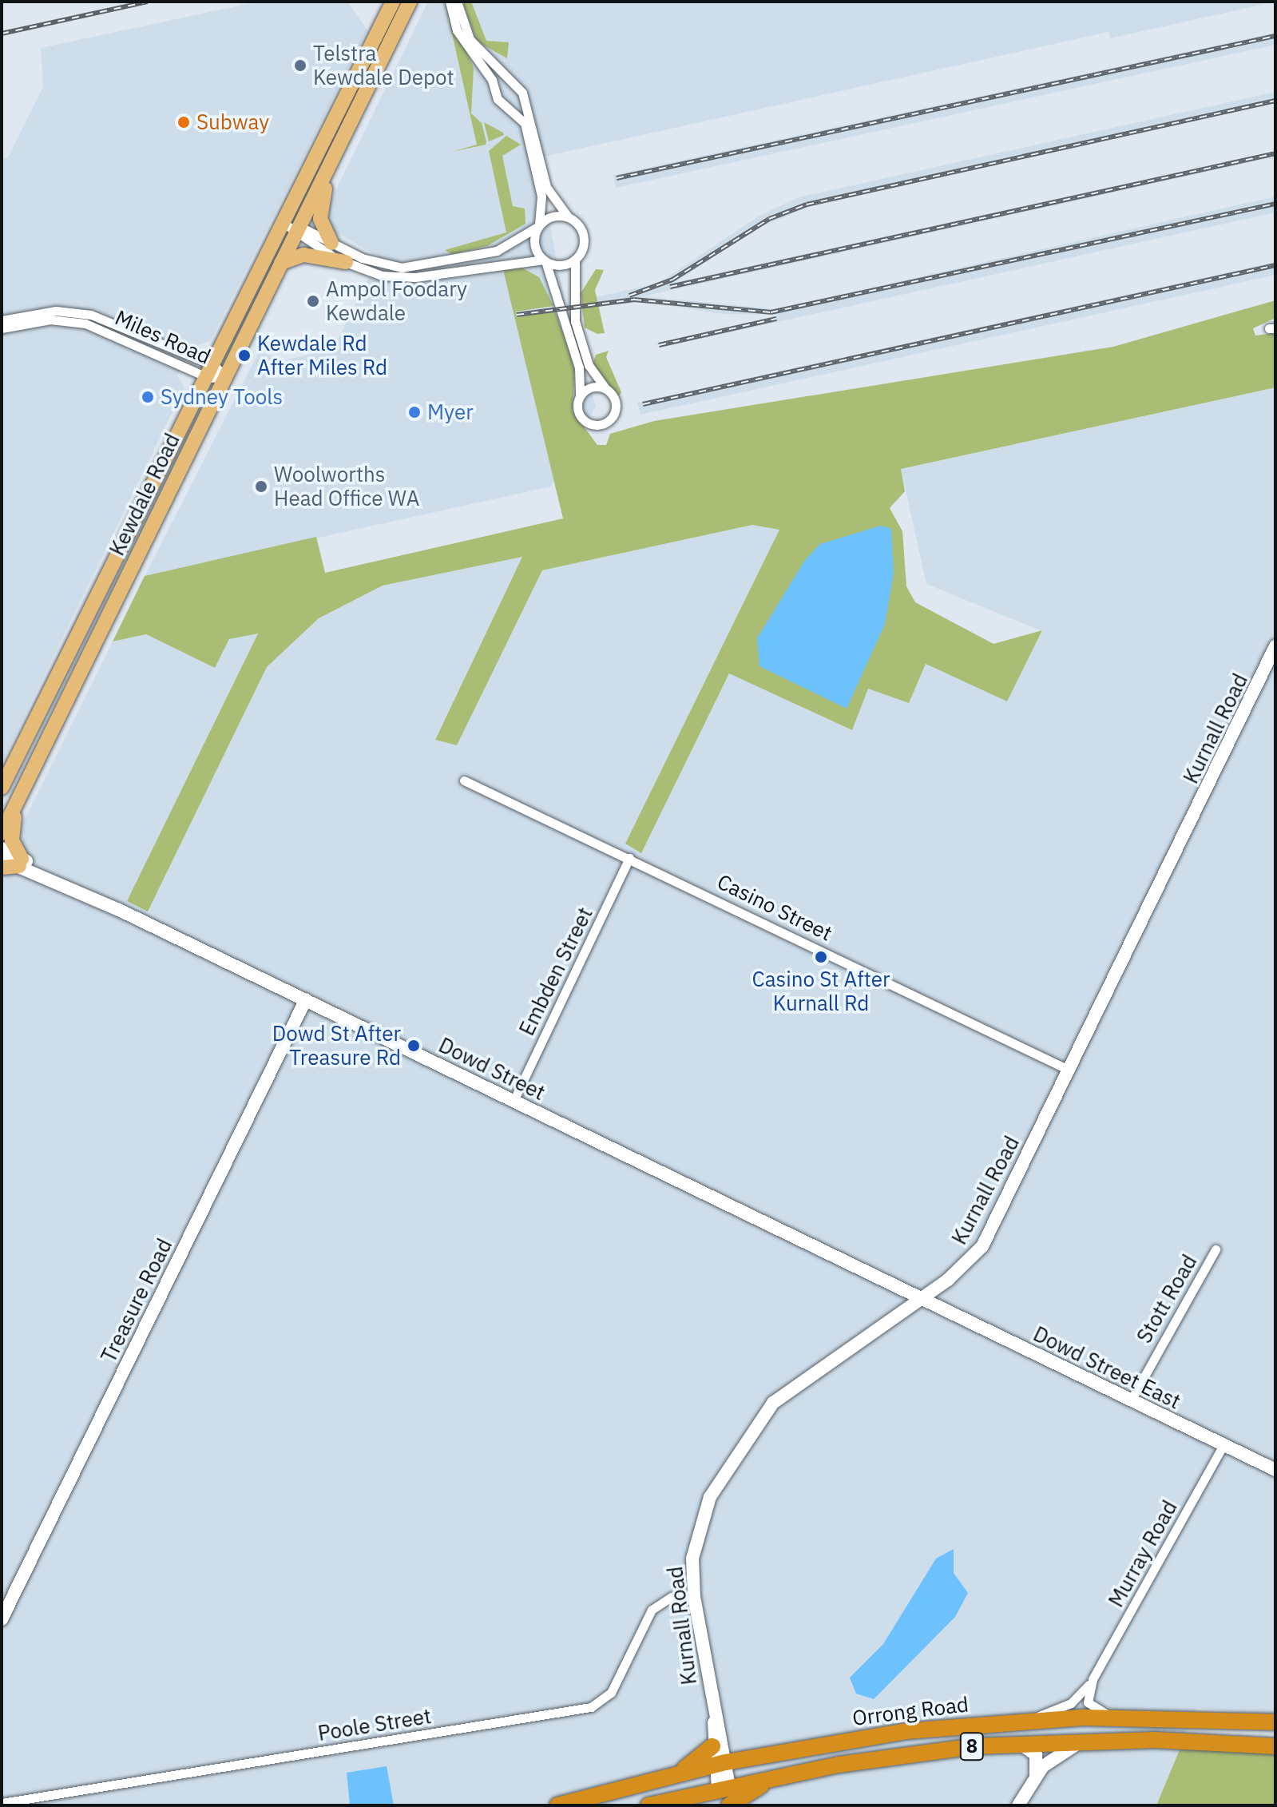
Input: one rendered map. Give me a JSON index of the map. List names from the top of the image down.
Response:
{
  "streets": {
    "highway": ["Orrong Road", "8"],
    "main road": ["Kewdale Road"],
    "street": [
      "Miles Road",
      "Kurnall Road",
      "Casino Street",
      "Embden Street",
      "Dowd Street",
      "Stott Road",
      "Treasure Road",
      "Dowd Street East",
      "Murray Road",
      "Poole Street"
    ]
  },
  "crossings": [
    ["Miles Road", "Kewdale Road"],
    ["Kurnall Road", "Casino Street"],
    ["Kurnall Road", "Dowd Street"],
    ["Kurnall Road", "Dowd Street East"],
    ["Kurnall Road", "Orrong Road"],
    ["Kurnall Road", "Poole Street"],
    ["Casino Street", "Embden Street"],
    ["Embden Street", "Dowd Street"],
    ["Dowd Street", "Treasure Road"],
    ["Dowd Street", "Dowd Street East"],
    ["Stott Road", "Dowd Street East"],
    ["Dowd Street East", "Murray Road"],
    ["Murray Road", "Orrong Road"]
  ],
  "places": [
    "Telstra Kewdale Depot",
    "Subway",
    "Ampol Foodary Kewdale",
    "Kewdale Rd After Miles Rd",
    "Sydney Tools",
    "Myer",
    "Woolworths Head Office WA",
    "Casino St After Kurnall Rd",
    "Dowd St After Treasure Rd"
  ]
}
